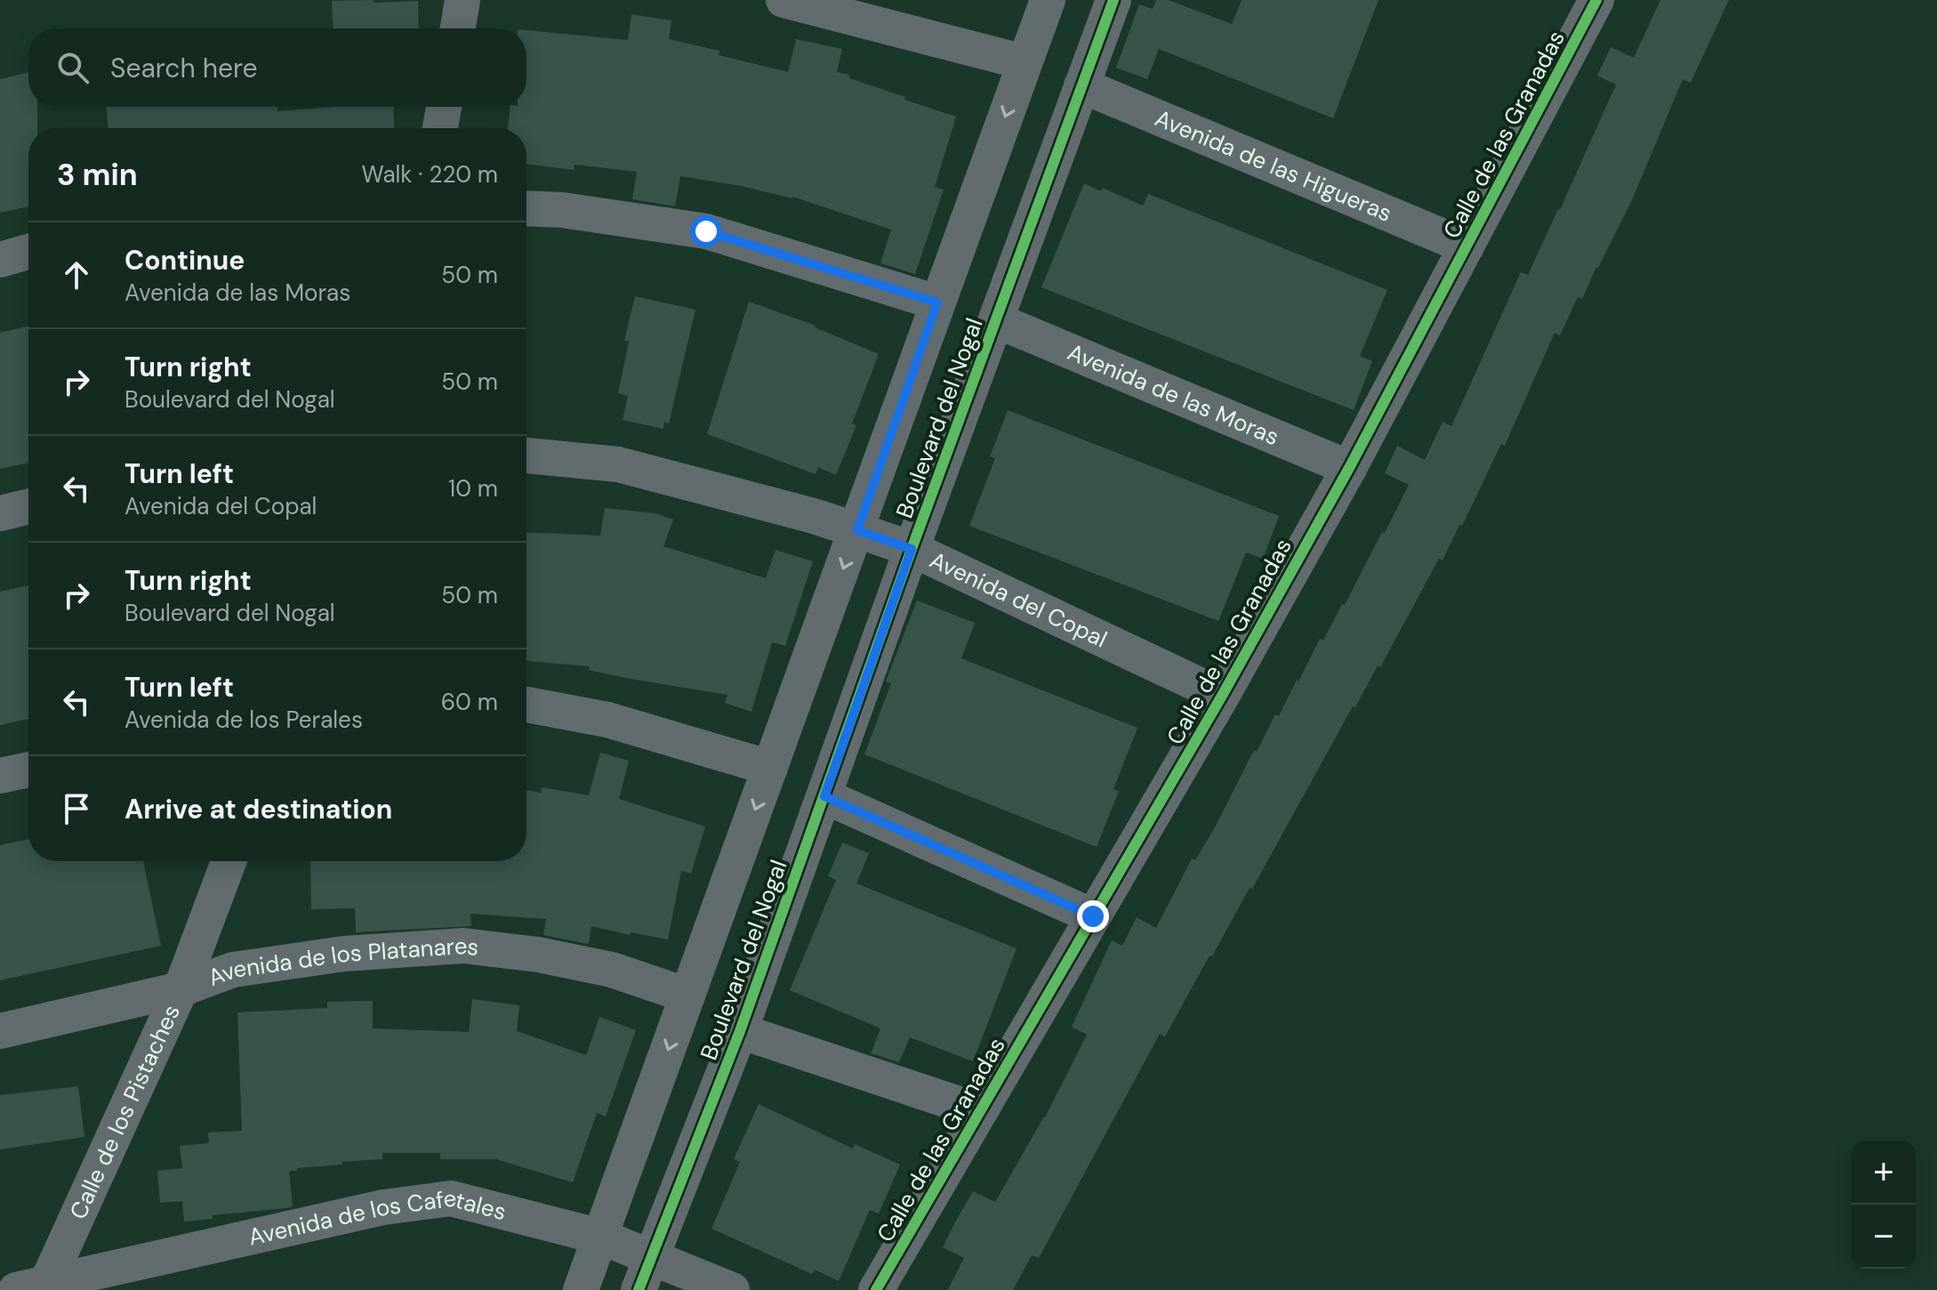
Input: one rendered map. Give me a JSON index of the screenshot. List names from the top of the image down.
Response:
{
  "streets": {
    "street": [
      "Calle de las Granadas",
      "Avenida de las Higueras",
      "Avenida de las Moras",
      "Boulevard del Nogal",
      "Avenida del Copal",
      "Avenida de los Platanares",
      "Calle de los Pistaches",
      "Avenida de los Cafetales"
    ]
  },
  "crossings": [
    ["Calle de las Granadas", "Avenida de las Higueras"],
    ["Calle de las Granadas", "Avenida de las Moras"],
    ["Calle de las Granadas", "Avenida del Copal"],
    ["Avenida de las Higueras", "Boulevard del Nogal"],
    ["Avenida de las Moras", "Boulevard del Nogal"],
    ["Boulevard del Nogal", "Avenida del Copal"],
    ["Boulevard del Nogal", "Avenida de los Platanares"],
    ["Boulevard del Nogal", "Avenida de los Cafetales"],
    ["Avenida de los Platanares", "Calle de los Pistaches"],
    ["Calle de los Pistaches", "Avenida de los Cafetales"]
  ],
  "page": {
    "search": "Search here",
    "heading": ["3 min", "Walk · 220 m"],
    "list": [
      ["Continue", "Avenida de las Moras", "50 m"],
      ["Turn right", "Boulevard del Nogal", "50 m"],
      ["Turn left", "Avenida del Copal", "10 m"],
      ["Turn right", "Boulevard del Nogal", "50 m"],
      ["Turn left", "Avenida de los Perales", "60 m"],
      "Arrive at destination"
    ],
    "map_buttons": ["+", "−"]
  }
}
